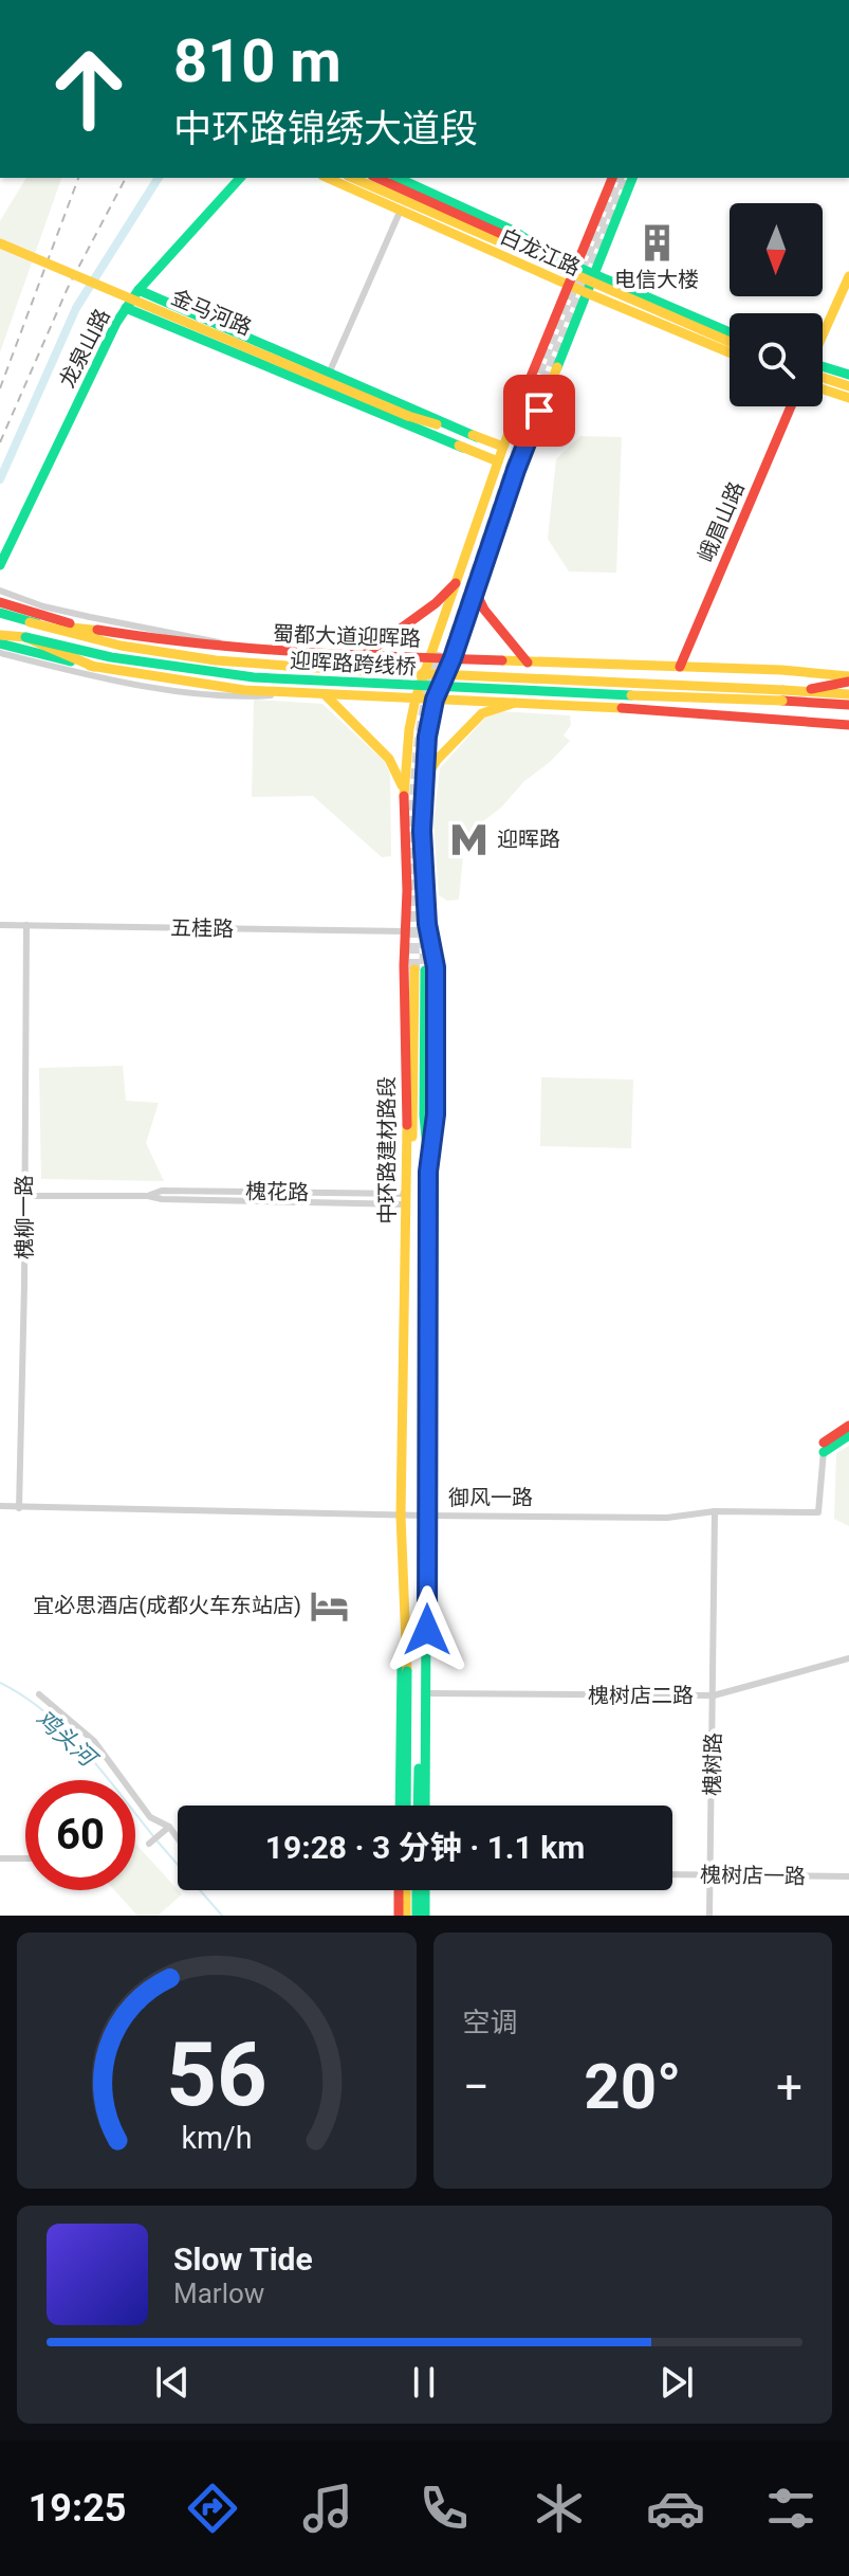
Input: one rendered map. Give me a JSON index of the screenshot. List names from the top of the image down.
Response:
{
  "streets": {
    "main road": [
      "白龙江路",
      "金马河路",
      "龙泉山路",
      "峨眉山路",
      "蜀都大道迎晖路",
      "迎晖路跨线桥",
      "中环路建材路段"
    ],
    "street": [
      "五桂路",
      "槐花路",
      "槐柳一路",
      "御风一路",
      "槐树店二路",
      "槐树路",
      "槐树店一路"
    ]
  },
  "crossings": [
    ["白龙江路", "中环路建材路段"],
    ["峨眉山路", "蜀都大道迎晖路"],
    ["蜀都大道迎晖路", "中环路建材路段"],
    ["五桂路", "中环路建材路段"],
    ["五桂路", "槐柳一路"],
    ["中环路建材路段", "槐花路"],
    ["中环路建材路段", "御风一路"],
    ["槐花路", "槐柳一路"],
    ["槐柳一路", "御风一路"],
    ["御风一路", "槐树路"],
    ["槐树店二路", "槐树路"],
    ["槐树路", "槐树店一路"]
  ],
  "water": ["鸡头河"],
  "places": {
    "building": ["电信大楼"],
    "metro station": ["迎晖路"],
    "hotel": ["宜必思酒店(成都火车东站店)"]
  },
  "north": "bottom",
  "page": {
    "turn": ["810 m", "中环路锦绣大道段"],
    "limit": "60",
    "trip": "19:28 · 3 分钟 · 1.1 km",
    "tile": "空调",
    "heat": ["−", "20°", "+"],
    "song": ["Slow Tide", "Marlow"],
    "tabs": "19:25",
    "gauge": ["56", "km/h"]
  }
}
